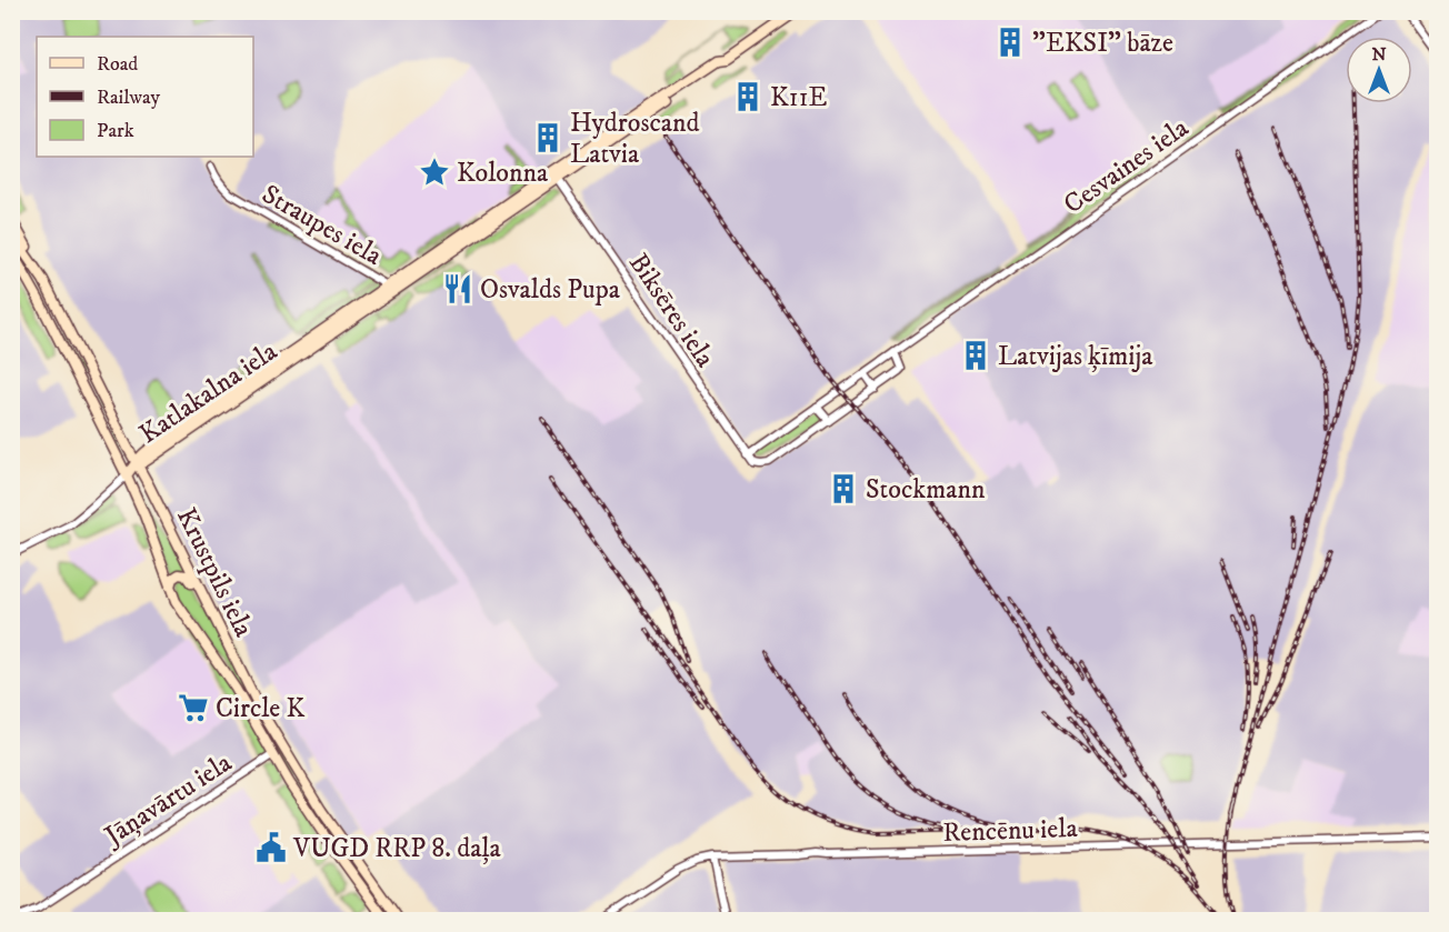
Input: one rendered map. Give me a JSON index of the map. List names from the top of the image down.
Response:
{
  "streets": {
    "main road": ["Katlakalna iela", "Krustpils iela"],
    "street": [
      "Cesvaines iela",
      "Straupes iela",
      "Biksēres iela",
      "Jāņavārtu iela",
      "Rencēnu iela"
    ]
  },
  "crossings": [
    ["Cesvaines iela", "Biksēres iela"],
    ["Straupes iela", "Katlakalna iela"],
    ["Biksēres iela", "Katlakalna iela"],
    ["Katlakalna iela", "Krustpils iela"],
    ["Krustpils iela", "Jāņavārtu iela"]
  ],
  "places": {
    "building": [
      "\"EKSI\" bāze",
      "K11E",
      "Hydroscand Latvia",
      "Latvijas ķīmija",
      "Stockmann"
    ],
    "place": ["Kolonna"],
    "restaurant": ["Osvalds Pupa"],
    "supermarket": ["Circle K"],
    "public building": ["VUGD RRP 8. daļa"]
  },
  "legend": ["Road", "Railway", "Park"],
  "north": "top"
}
